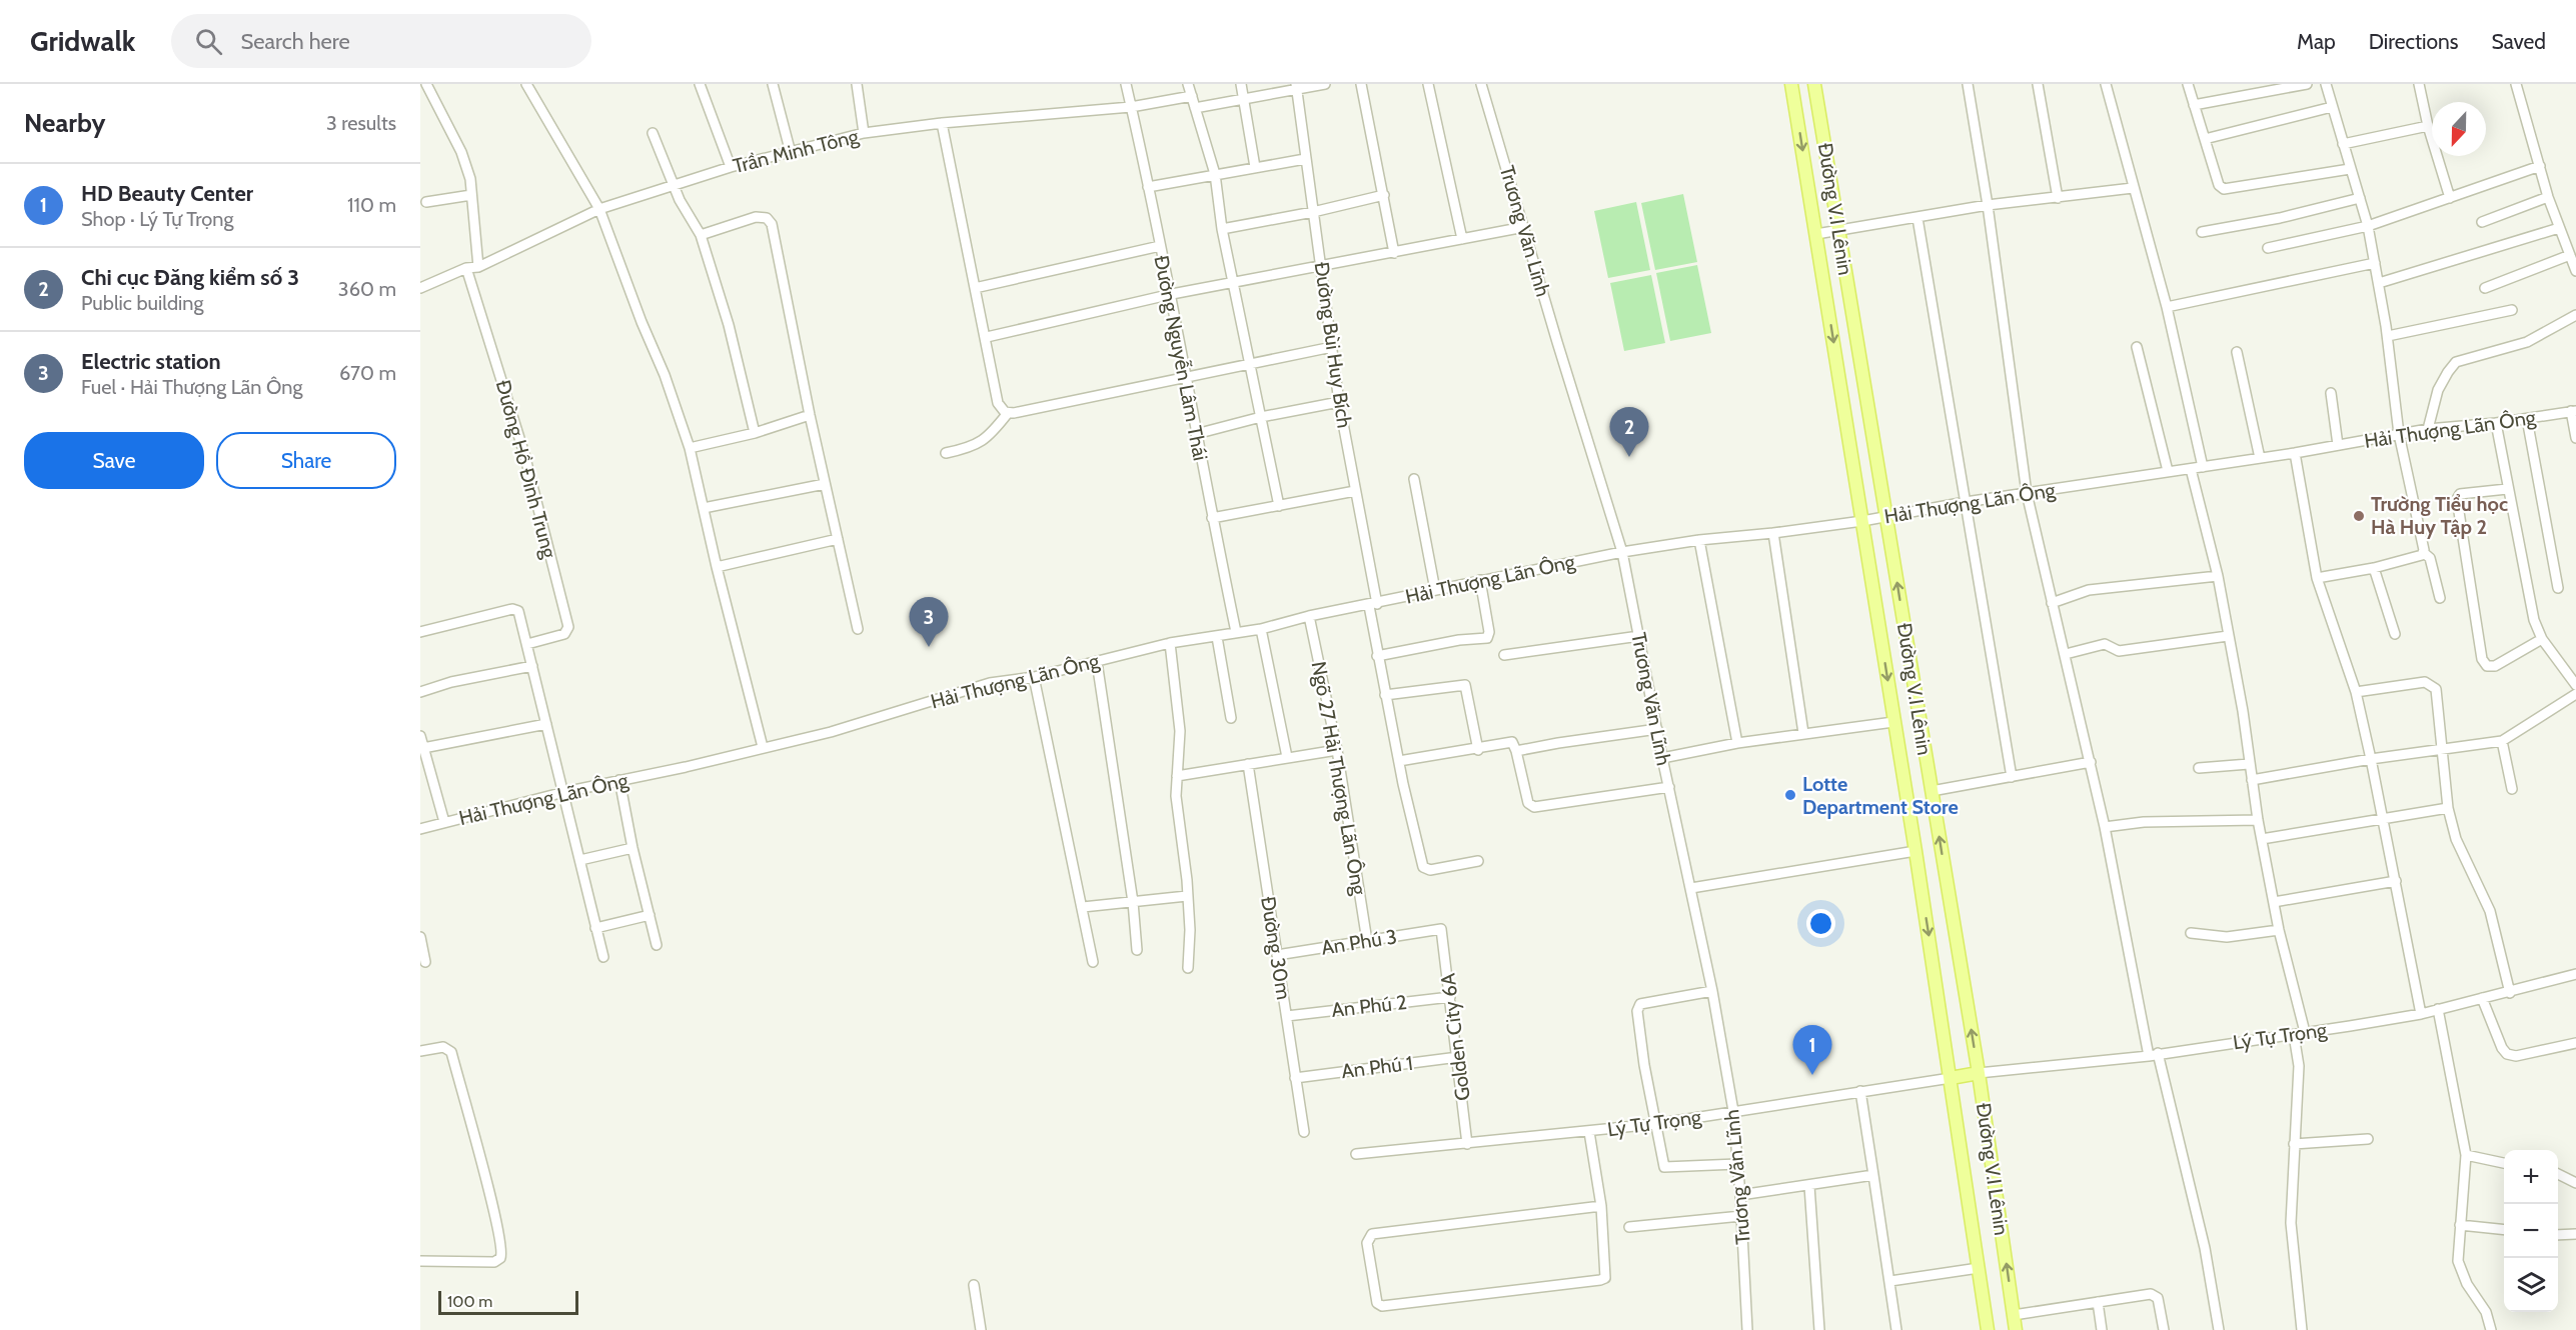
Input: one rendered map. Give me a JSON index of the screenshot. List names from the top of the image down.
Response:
{
  "streets": {
    "main road": ["Đường V.I Lênin"],
    "street": [
      "Trần Minh Tông",
      "Trương Văn Lĩnh",
      "Đường Bùi Huy Bích",
      "Đường Nguyễn Lâm Thái",
      "Hải Thượng Lãn Ông",
      "Đường Hồ Đình Trung",
      "Ngõ 27 Hải Thượng Lãn Ông",
      "An Phú 3",
      "Đường 30m",
      "An Phú 2",
      "Lý Tự Trọng",
      "Golden City 6A",
      "An Phú 1"
    ]
  },
  "crossings": [
    ["Trần Minh Tông", "Đường Nguyễn Lâm Thái"],
    ["Trần Minh Tông", "Đường Hồ Đình Trung"],
    ["Đường V.I Lênin", "Hải Thượng Lãn Ông"],
    ["Đường V.I Lênin", "Lý Tự Trọng"],
    ["Trương Văn Lĩnh", "Hải Thượng Lãn Ông"],
    ["Trương Văn Lĩnh", "Lý Tự Trọng"],
    ["Đường Bùi Huy Bích", "Hải Thượng Lãn Ông"],
    ["Đường Nguyễn Lâm Thái", "Hải Thượng Lãn Ông"],
    ["Hải Thượng Lãn Ông", "Ngõ 27 Hải Thượng Lãn Ông"],
    ["Ngõ 27 Hải Thượng Lãn Ông", "An Phú 3"],
    ["An Phú 3", "Đường 30m"],
    ["An Phú 3", "Golden City 6A"],
    ["Đường 30m", "An Phú 2"],
    ["Đường 30m", "An Phú 1"],
    ["An Phú 2", "Golden City 6A"],
    ["Lý Tự Trọng", "Golden City 6A"],
    ["Golden City 6A", "An Phú 1"]
  ],
  "places": ["Trường Tiểu học Hà Huy Tập 2", "Lotte Department Store"],
  "scale_bar": "100 m",
  "north": "bottom",
  "page": {
    "header": "Gridwalk",
    "search": "Search here",
    "nav": ["Map", "Directions", "Saved"],
    "heading": ["Nearby", "3 results"],
    "list": [
      {
        "mark": "1",
        "name": "HD Beauty Center",
        "note": "Shop · Lý Tự Trọng",
        "value": "110 m"
      },
      {
        "mark": "2",
        "name": "Chi cục Đăng kiểm số 3",
        "note": "Public building",
        "value": "360 m"
      },
      {
        "mark": "3",
        "name": "Electric station",
        "note": "Fuel · Hải Thượng Lãn Ông",
        "value": "670 m"
      }
    ],
    "pins": ["2", "3", "1"],
    "buttons": ["Save", "Share"],
    "map_buttons": ["+", "−"],
    "scale": "100 m"
  }
}
